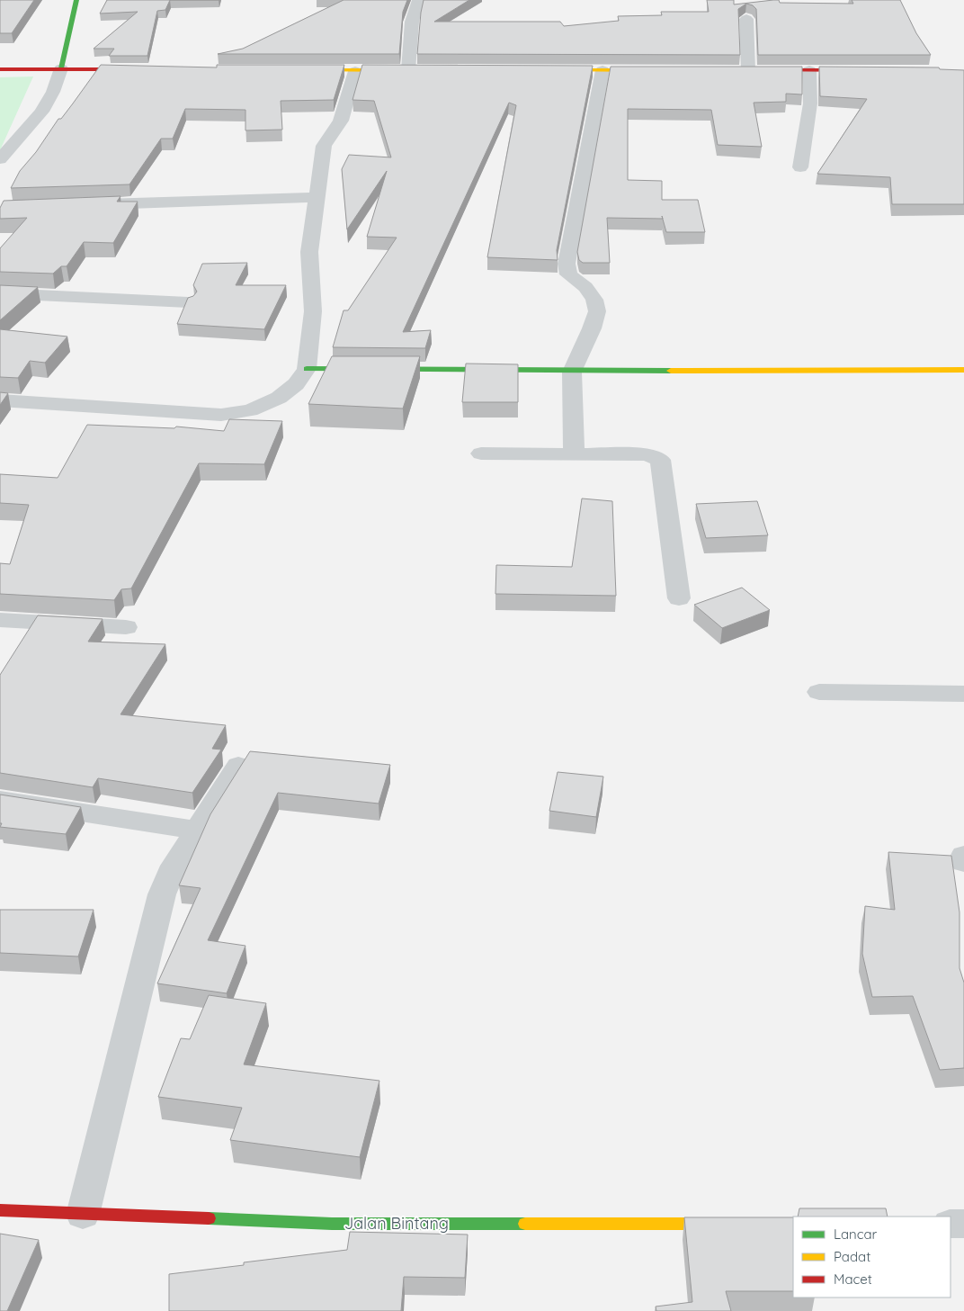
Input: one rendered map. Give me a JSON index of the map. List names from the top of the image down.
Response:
{
  "streets": {
    "street": ["Jalan Bintang"]
  },
  "legend": ["Lancar", "Padat", "Macet"]
}
